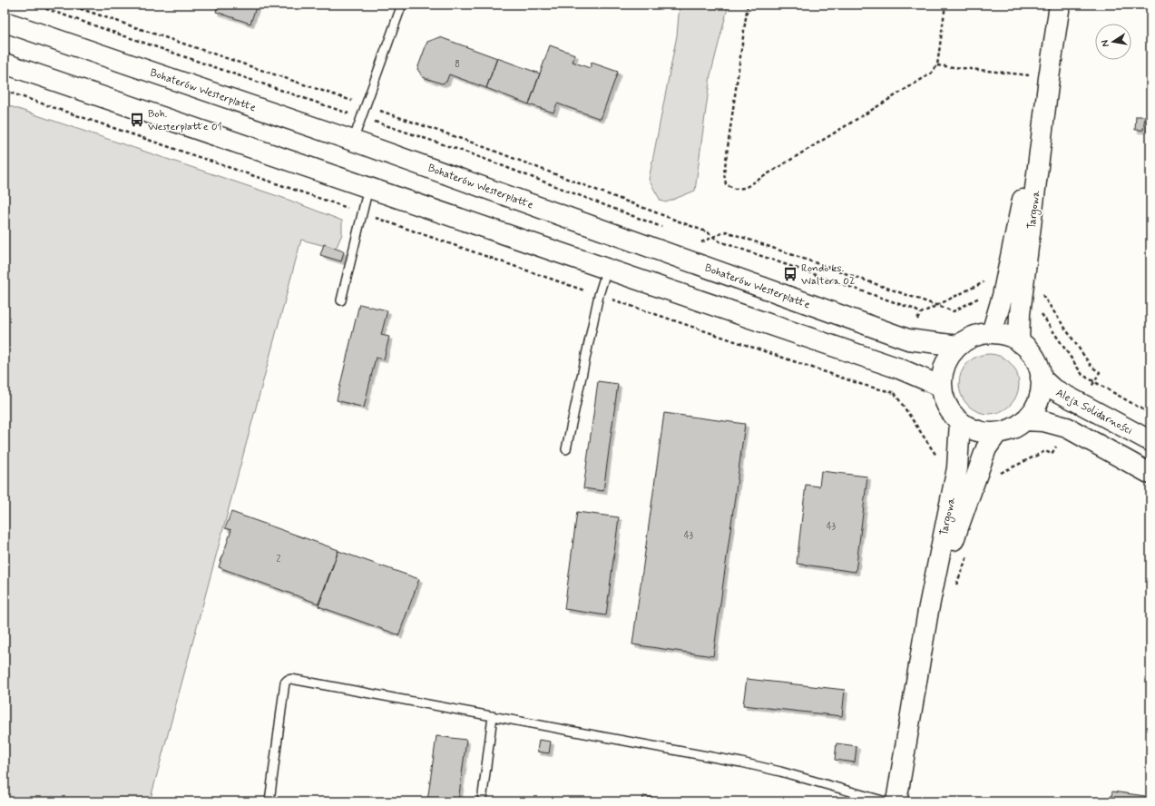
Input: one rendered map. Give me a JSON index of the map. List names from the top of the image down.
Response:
{
  "streets": {
    "main road": ["Bohaterów Westerplatte", "Targowa", "Aleja Solidarności"]
  },
  "crossings": [
    ["Bohaterów Westerplatte", "Targowa"],
    ["Bohaterów Westerplatte", "Aleja Solidarności"],
    ["Targowa", "Aleja Solidarności"]
  ],
  "places": {
    "bus stop": ["Boh. Westerplatte 01", "Rondo ks. Waltera 02"]
  },
  "house_numbers": [
    "8",
    "43",
    "43",
    "2"
  ],
  "north": "left"
}
